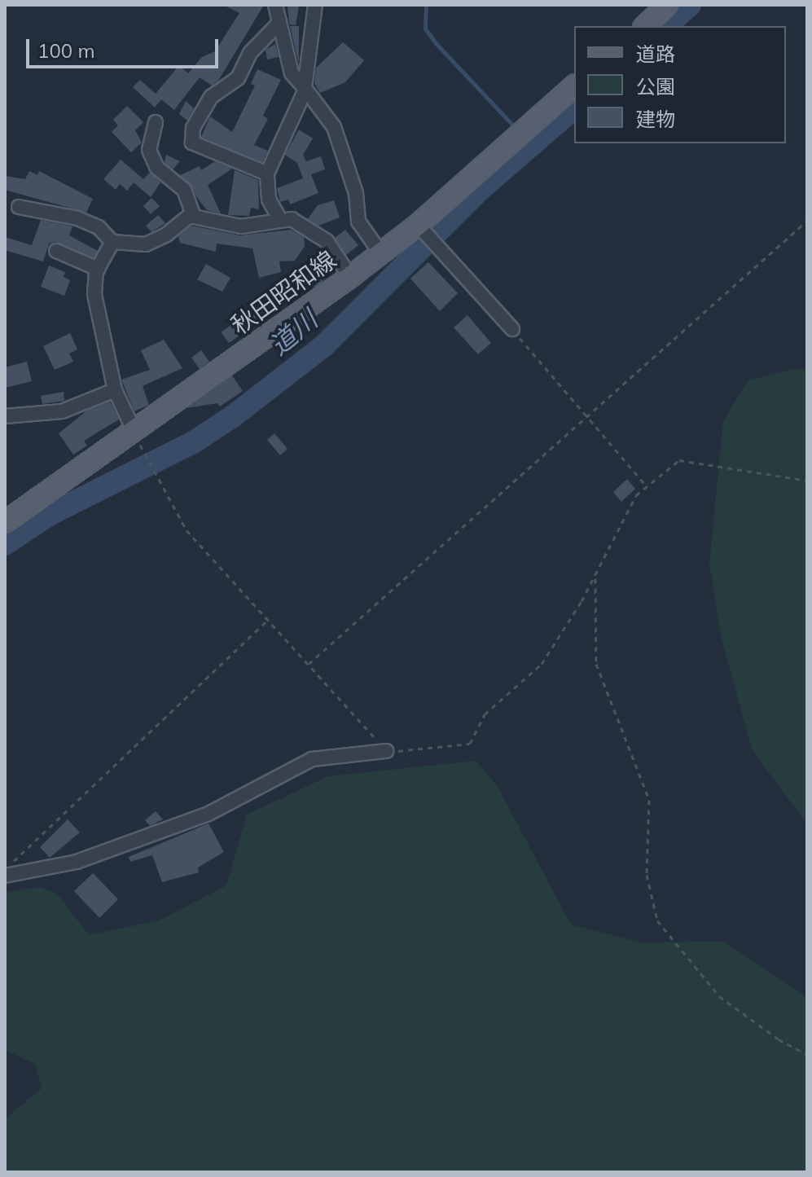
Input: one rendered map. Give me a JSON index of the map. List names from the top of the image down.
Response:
{
  "streets": {
    "main road": ["秋田昭和線"]
  },
  "water": ["道川"],
  "legend": ["道路", "公園", "建物"],
  "scale_bar": "100 m"
}
